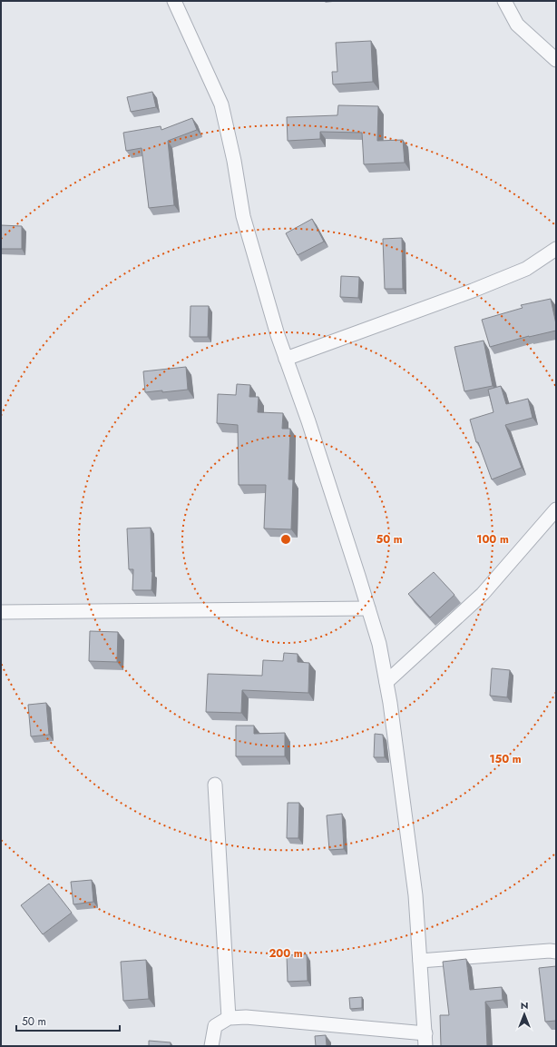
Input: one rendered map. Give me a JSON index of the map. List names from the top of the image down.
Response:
{
  "scale_bar": "50 m",
  "north": "top",
  "rings": [
    "50 m",
    "100 m",
    "150 m",
    "200 m"
  ]
}
